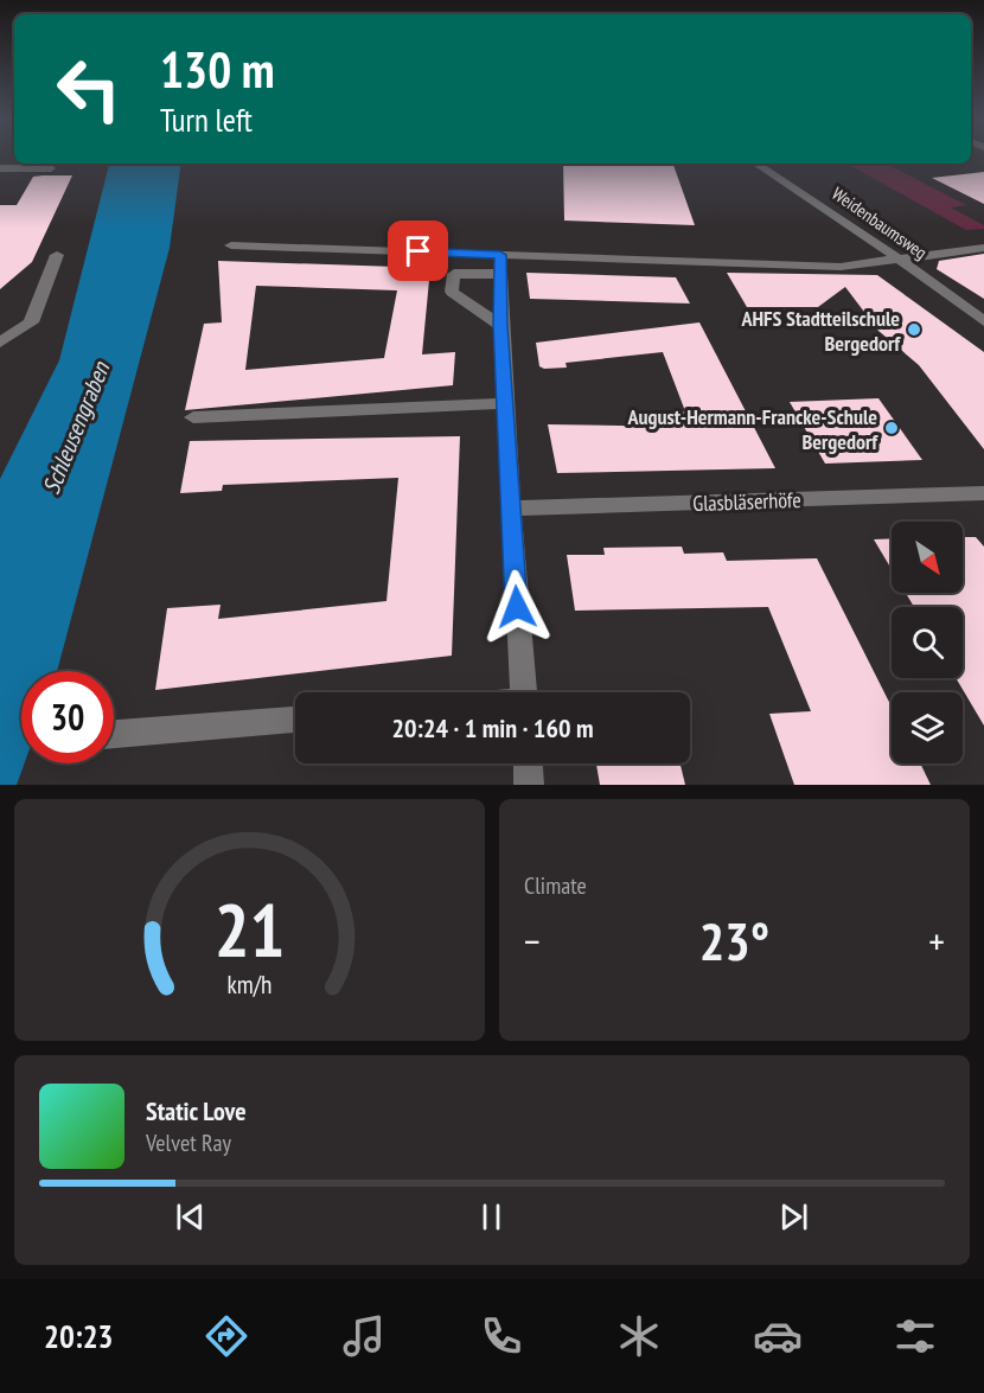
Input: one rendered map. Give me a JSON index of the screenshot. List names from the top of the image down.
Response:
{
  "streets": {
    "street": ["Weidenbaumsweg", "Glasbläserhöfe"]
  },
  "water": ["Schleusengraben"],
  "places": ["AHFS Stadtteilschule Bergedorf", "August-Hermann-Francke-Schule Bergedorf"],
  "north": "bottom right",
  "page": {
    "turn": ["130 m", "Turn left"],
    "limit": "30",
    "trip": "20:24 · 1 min · 160 m",
    "tile": "Climate",
    "heat": ["−", "23°", "+"],
    "song": ["Static Love", "Velvet Ray"],
    "tabs": "20:23",
    "gauge": ["21", "km/h"]
  }
}
